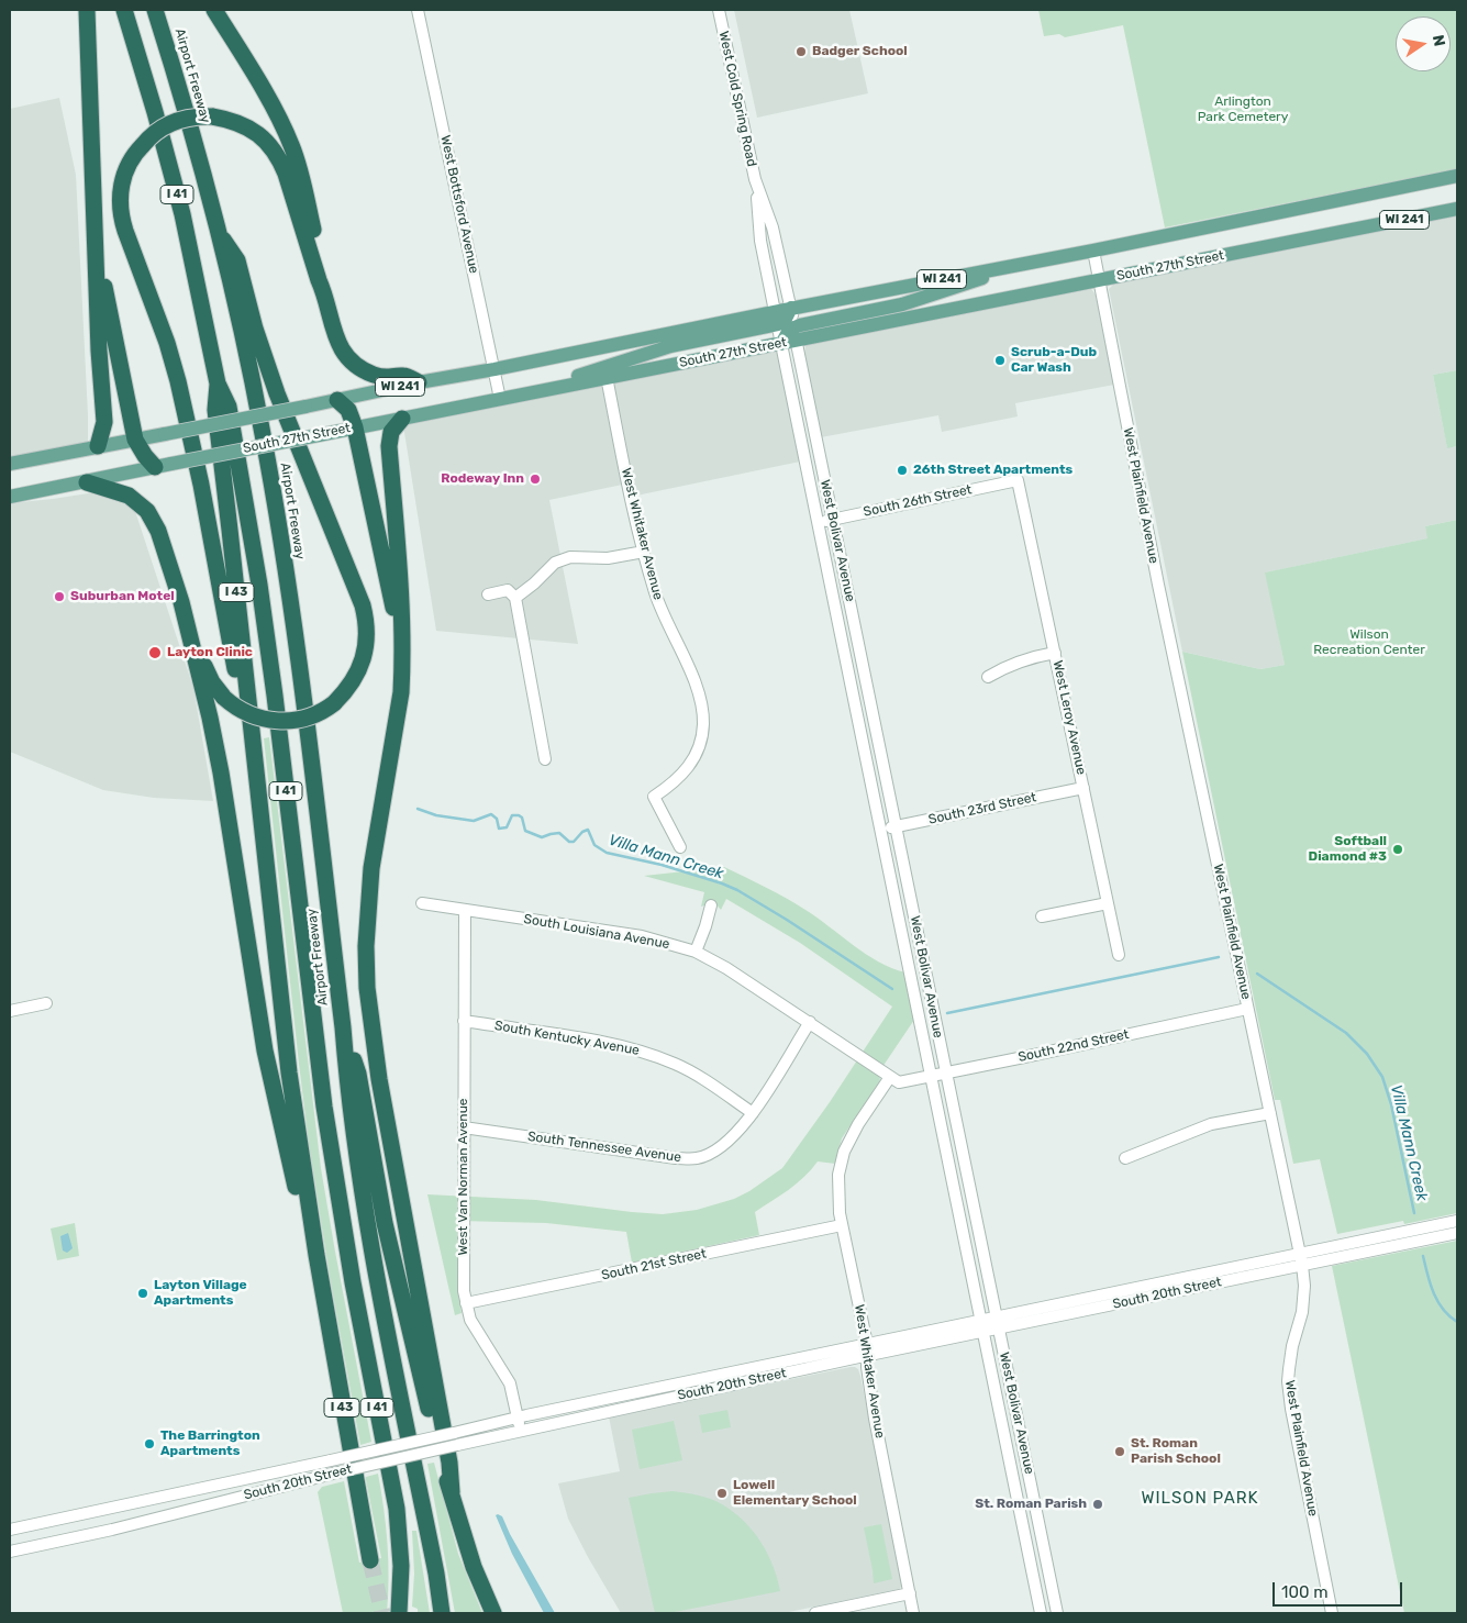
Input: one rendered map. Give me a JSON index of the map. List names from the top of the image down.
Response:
{
  "streets": {
    "highway": ["Airport Freeway", "I 41", "I 43"],
    "main road": ["WI 241", "South 27th Street"],
    "street": [
      "West Cold Spring Road",
      "West Bottsford Avenue",
      "West Plainfield Avenue",
      "South 26th Street",
      "West Whitaker Avenue",
      "West Bolivar Avenue",
      "West Leroy Avenue",
      "South 23rd Street",
      "South Louisiana Avenue",
      "South Kentucky Avenue",
      "South 22nd Street",
      "South Tennessee Avenue",
      "West Van Norman Avenue",
      "South 21st Street",
      "South 20th Street"
    ]
  },
  "crossings": [
    ["Airport Freeway", "I 41"],
    ["West Cold Spring Road", "WI 241"],
    ["West Cold Spring Road", "South 27th Street"],
    ["West Cold Spring Road", "West Bolivar Avenue"],
    ["I 41", "I 43"],
    ["West Bottsford Avenue", "WI 241"],
    ["West Bottsford Avenue", "South 27th Street"],
    ["WI 241", "West Plainfield Avenue"],
    ["South 27th Street", "West Plainfield Avenue"],
    ["South 27th Street", "West Whitaker Avenue"],
    ["South 27th Street", "West Bolivar Avenue"],
    ["West Plainfield Avenue", "South 22nd Street"],
    ["West Plainfield Avenue", "South 20th Street"],
    ["South 26th Street", "West Bolivar Avenue"],
    ["South 26th Street", "West Leroy Avenue"],
    ["West Whitaker Avenue", "South Louisiana Avenue"],
    ["West Whitaker Avenue", "South 22nd Street"],
    ["West Whitaker Avenue", "South 21st Street"],
    ["West Whitaker Avenue", "South 20th Street"],
    ["West Bolivar Avenue", "South 23rd Street"],
    ["West Bolivar Avenue", "South 22nd Street"],
    ["West Bolivar Avenue", "South 20th Street"],
    ["West Leroy Avenue", "South 23rd Street"],
    ["South Louisiana Avenue", "South 22nd Street"],
    ["South Louisiana Avenue", "South Tennessee Avenue"],
    ["South Louisiana Avenue", "West Van Norman Avenue"],
    ["South Kentucky Avenue", "South Tennessee Avenue"],
    ["South Kentucky Avenue", "West Van Norman Avenue"],
    ["South Tennessee Avenue", "West Van Norman Avenue"],
    ["West Van Norman Avenue", "South 21st Street"],
    ["West Van Norman Avenue", "South 20th Street"]
  ],
  "districts": ["WILSON PARK"],
  "water": ["Villa Mann Creek"],
  "parks": ["Arlington Park Cemetery", "Wilson Recreation Center"],
  "places": [
    "Badger School",
    "Scrub-a-Dub Car Wash",
    "26th Street Apartments",
    "Rodeway Inn",
    "Suburban Motel",
    "Layton Clinic",
    "Softball Diamond #3",
    "Layton Village Apartments",
    "The Barrington Apartments",
    "St. Roman Parish School",
    "Lowell Elementary School",
    "St. Roman Parish"
  ],
  "scale_bar": "100 m",
  "north": "right"
}
